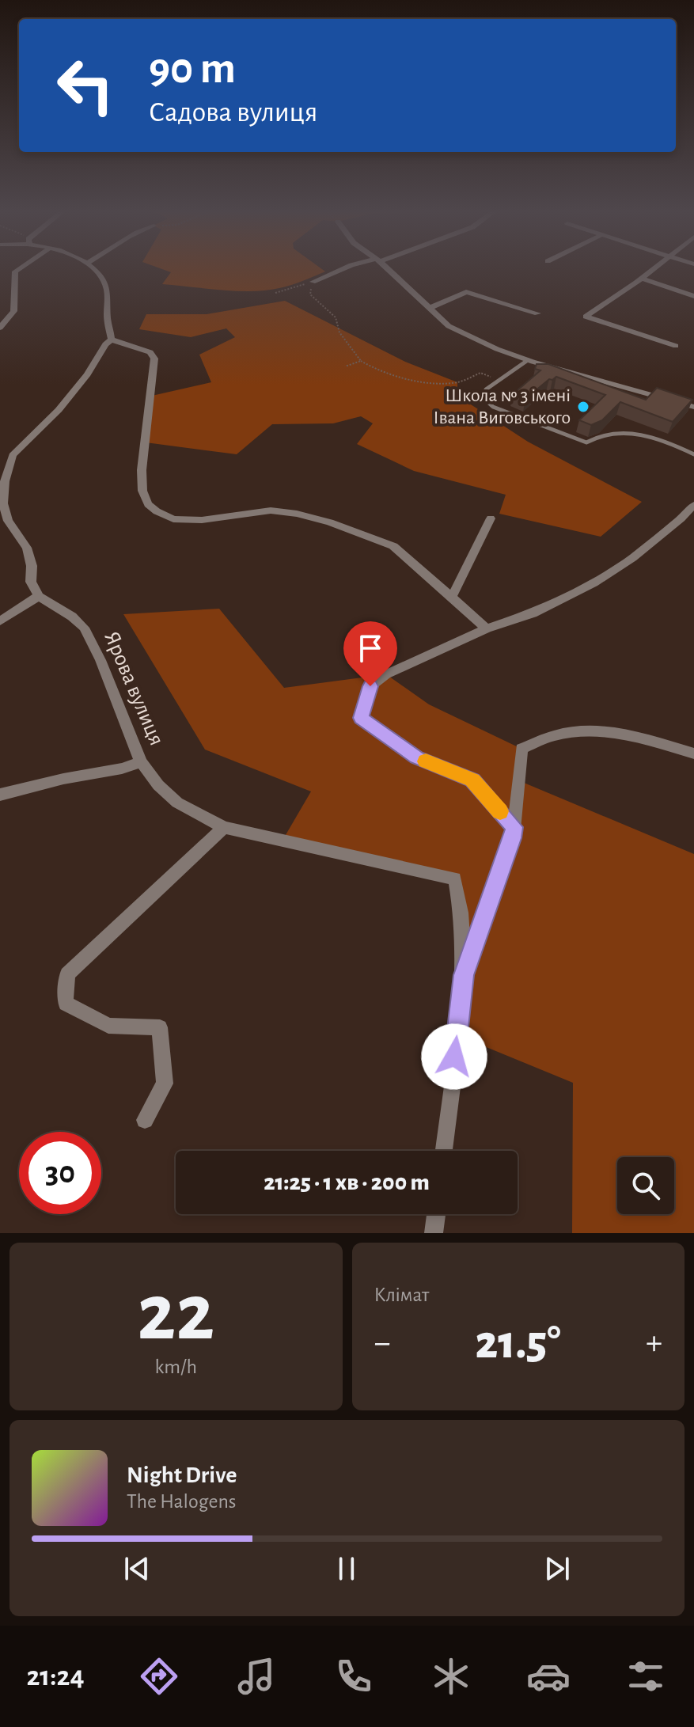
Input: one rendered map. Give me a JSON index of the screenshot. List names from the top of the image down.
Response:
{
  "streets": {
    "street": ["Ярова вулиця"]
  },
  "places": ["Школа № 3 імені Івана Виговського"],
  "page": {
    "turn": ["90 m", "Садова вулиця"],
    "limit": "30",
    "trip": "21:25 · 1 хв · 200 m",
    "tile": [
      ["22", "km/h"],
      "Клімат"
    ],
    "heat": ["−", "21.5°", "+"],
    "song": ["Night Drive", "The Halogens"],
    "tabs": "21:24"
  }
}
